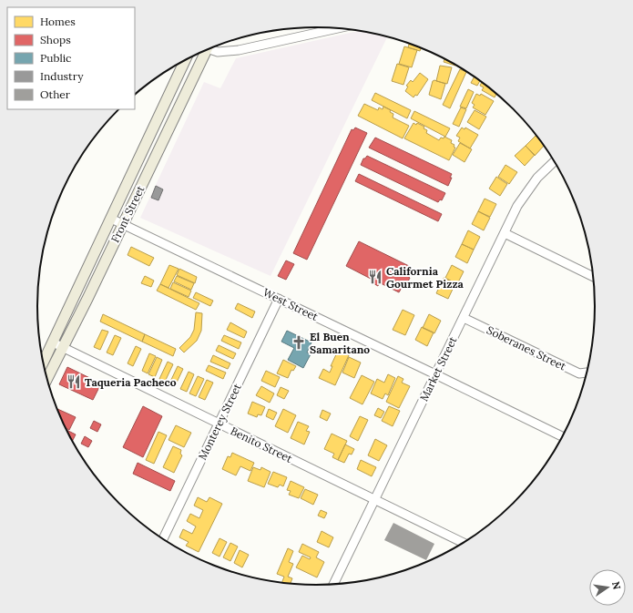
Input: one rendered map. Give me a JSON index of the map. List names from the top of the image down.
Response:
{
  "streets": {
    "main road": ["Front Street"],
    "street": [
      "West Street",
      "Soberanes Street",
      "Market Street",
      "Monterey Street",
      "Benito Street"
    ]
  },
  "crossings": [
    ["Front Street", "West Street"],
    ["Front Street", "Benito Street"],
    ["West Street", "Market Street"],
    ["West Street", "Monterey Street"],
    ["Soberanes Street", "Market Street"],
    ["Market Street", "Benito Street"],
    ["Monterey Street", "Benito Street"]
  ],
  "places": {
    "restaurant": ["California Gourmet Pizza", "Taqueria Pacheco"],
    "church": ["El Buen Samaritano"]
  },
  "legend": [
    "Homes",
    "Shops",
    "Public",
    "Industry",
    "Other"
  ],
  "north": "right"
}
